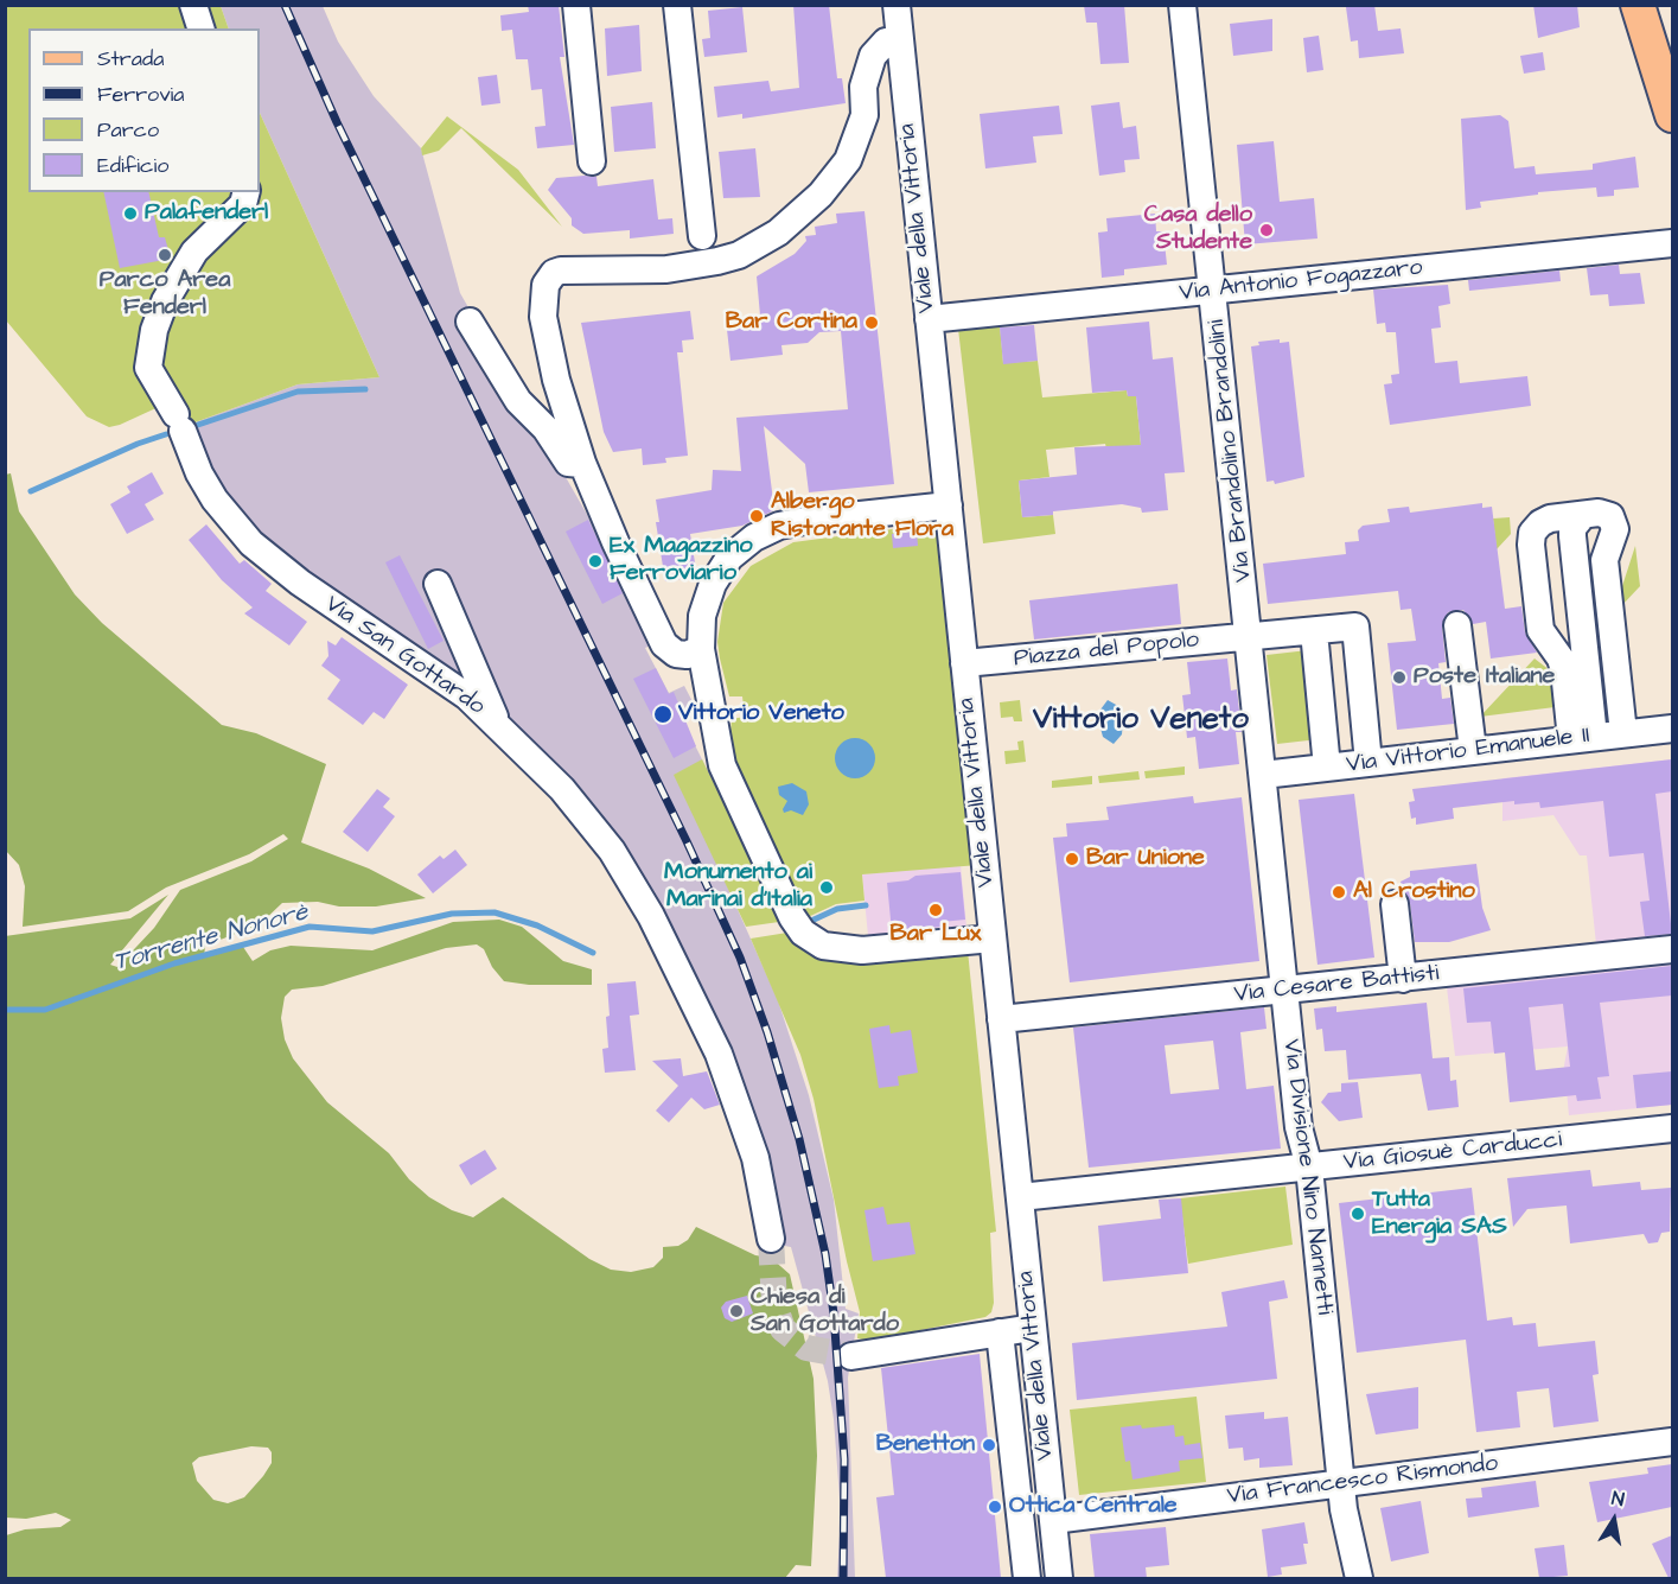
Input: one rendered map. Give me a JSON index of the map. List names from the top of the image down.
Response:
{
  "streets": {
    "street": [
      "Viale della Vittoria",
      "Via Antonio Fogazzaro",
      "Via Brandolino Brandolini",
      "Piazza del Popolo",
      "Via San Gottardo",
      "Via Vittorio Emanuele II",
      "Via Cesare Battisti",
      "Via Giosuè Carducci",
      "Via Divisione Nino Nannetti",
      "Via Francesco Rismondo"
    ]
  },
  "crossings": [
    ["Viale della Vittoria", "Via Antonio Fogazzaro"],
    ["Viale della Vittoria", "Piazza del Popolo"],
    ["Viale della Vittoria", "Via Cesare Battisti"],
    ["Viale della Vittoria", "Via Giosuè Carducci"],
    ["Viale della Vittoria", "Via Francesco Rismondo"],
    ["Via Antonio Fogazzaro", "Via Brandolino Brandolini"],
    ["Via Brandolino Brandolini", "Piazza del Popolo"],
    ["Via Brandolino Brandolini", "Via Divisione Nino Nannetti"],
    ["Piazza del Popolo", "Via Divisione Nino Nannetti"],
    ["Via Vittorio Emanuele II", "Via Divisione Nino Nannetti"],
    ["Via Cesare Battisti", "Via Divisione Nino Nannetti"],
    ["Via Giosuè Carducci", "Via Divisione Nino Nannetti"],
    ["Via Divisione Nino Nannetti", "Via Francesco Rismondo"]
  ],
  "districts": ["Vittorio Veneto"],
  "water": ["Torrente Nonorè"],
  "places": [
    "Palafenderl",
    "Casa dello Studente",
    "Parco Area Fenderl",
    "Bar Cortina",
    "Albergo Ristorante Flora",
    "Ex Magazzino Ferroviario",
    "Poste Italiane",
    "Vittorio Veneto",
    "Bar Unione",
    "Monumento ai Marinai d'Italia",
    "Al Crostino",
    "Bar Lux",
    "Tutta Energia SAS",
    "Chiesa di San Gottardo",
    "Benetton",
    "Ottica Centrale"
  ],
  "legend": [
    "Strada",
    "Ferrovia",
    "Parco",
    "Edificio"
  ],
  "north": "top"
}
